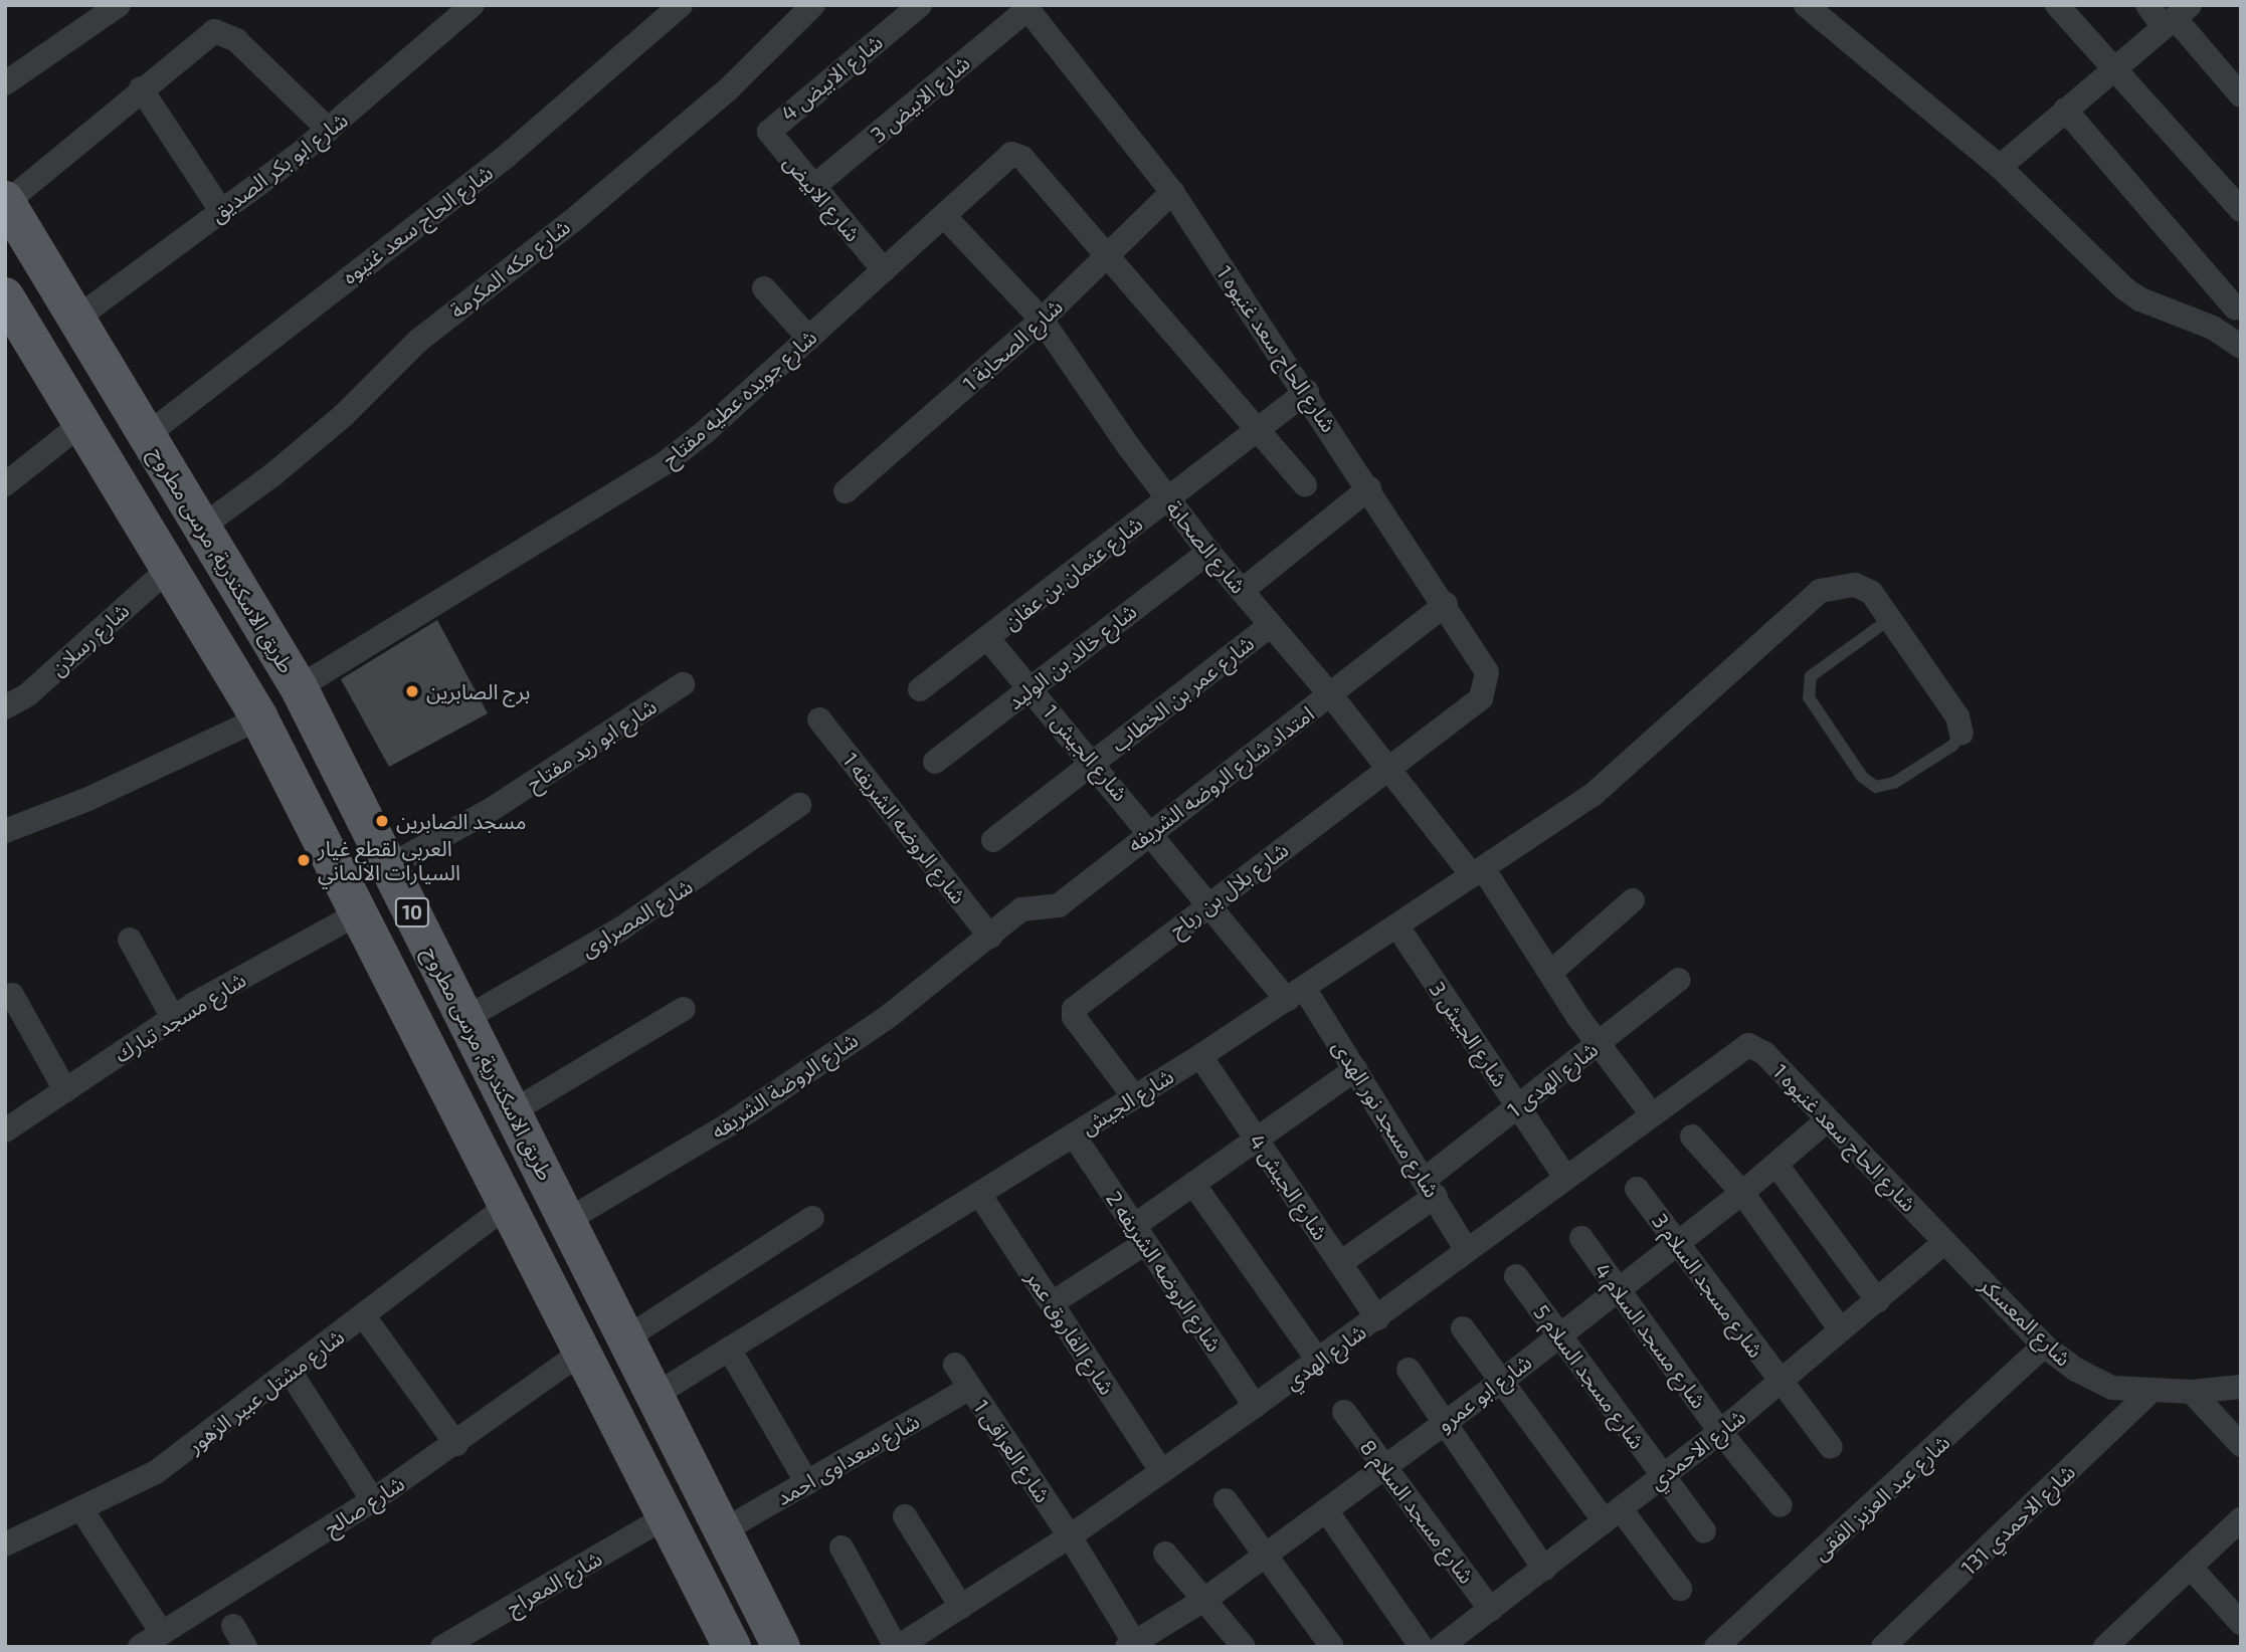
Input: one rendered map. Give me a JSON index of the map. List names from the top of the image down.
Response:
{
  "streets": {
    "main road": ["طريق الاسكندرية, مرسى مطروح", "10"],
    "street": [
      "شارع الابيض 4",
      "شارع الابيض 3",
      "شارع ابو بكر الصديق",
      "شارع الابيض",
      "شارع الحاج سعد غنيوه",
      "شارع مكه المكرمة",
      "شارع الصحابة 1",
      "شارع الحاج سعد غنيوه 1",
      "شارع جويده عطيه مفتاح",
      "شارع الصحابة",
      "شارع عثمان بن عفان",
      "شارع رسلان",
      "شارع خالد بن الوليد",
      "شارع عمر بن الخطاب",
      "شارع ابو زيد مفتاح",
      "شارع الجيش 1",
      "امتداد شارع الروضه الشريفه",
      "شارع الروضه الشريفه 1",
      "شارع بلال بن رباح",
      "شارع المصراوى",
      "شارع مسجد تبارك",
      "شارع الجيش 3",
      "شارع الهدى 1",
      "شارع الروضة الشريفه",
      "شارع الجيش",
      "شارع مسجد نور الهدى",
      "شارع الجيش 4",
      "شارع الروضه الشريفه 2",
      "شارع مسجد السلام 3",
      "شارع المعسكر",
      "شارع الفاروق عمر",
      "شارع مسجد السلام 4",
      "شارع الهدي",
      "شارع مسجد السلام 5",
      "شارع مشتل عبير الزهور",
      "شارع ابو عمرو",
      "شارع الاحمدي",
      "شارع العراقى 1",
      "شارع سعداوى احمد",
      "شارع عبد العزيز الفقى",
      "شارع صالح",
      "شارع مسجد السلام 8",
      "شارع الاحمدي 131",
      "شارع المعراج"
    ]
  },
  "crossings": [
    ["شارع الابيض 4", "شارع الابيض"],
    ["شارع الابيض 3", "شارع الابيض"],
    ["شارع الابيض 3", "شارع الحاج سعد غنيوه 1"],
    ["شارع ابو بكر الصديق", "طريق الاسكندرية, مرسى مطروح"],
    ["شارع الابيض", "شارع جويده عطيه مفتاح"],
    ["شارع الحاج سعد غنيوه", "طريق الاسكندرية, مرسى مطروح"],
    ["شارع مكه المكرمة", "طريق الاسكندرية, مرسى مطروح"],
    ["شارع الصحابة 1", "شارع الحاج سعد غنيوه 1"],
    ["شارع الصحابة 1", "شارع جويده عطيه مفتاح"],
    ["شارع الصحابة 1", "شارع الصحابة"],
    ["شارع الحاج سعد غنيوه 1", "شارع عثمان بن عفان"],
    ["شارع الحاج سعد غنيوه 1", "امتداد شارع الروضه الشريفه"],
    ["شارع الحاج سعد غنيوه 1", "شارع بلال بن رباح"],
    ["شارع الحاج سعد غنيوه 1", "شارع المعسكر"],
    ["شارع الحاج سعد غنيوه 1", "شارع الهدي"],
    ["شارع الحاج سعد غنيوه 1", "شارع ابو عمرو"],
    ["شارع الحاج سعد غنيوه 1", "شارع الاحمدي"],
    ["شارع جويده عطيه مفتاح", "شارع الصحابة"],
    ["شارع جويده عطيه مفتاح", "طريق الاسكندرية, مرسى مطروح"],
    ["شارع الصحابة", "شارع عثمان بن عفان"],
    ["شارع الصحابة", "شارع خالد بن الوليد"],
    ["شارع الصحابة", "شارع عمر بن الخطاب"],
    ["شارع الصحابة", "امتداد شارع الروضه الشريفه"],
    ["شارع الصحابة", "شارع بلال بن رباح"],
    ["شارع الصحابة", "شارع الهدى 1"],
    ["شارع الصحابة", "شارع الجيش"],
    ["شارع الصحابة", "شارع الهدي"],
    ["طريق الاسكندرية, مرسى مطروح", "شارع ابو زيد مفتاح"],
    ["طريق الاسكندرية, مرسى مطروح", "شارع المصراوى"],
    ["طريق الاسكندرية, مرسى مطروح", "شارع الروضة الشريفه"],
    ["طريق الاسكندرية, مرسى مطروح", "شارع الجيش"],
    ["طريق الاسكندرية, مرسى مطروح", "شارع سعداوى احمد"],
    ["شارع عثمان بن عفان", "شارع الجيش 1"],
    ["شارع رسلان", "10"],
    ["شارع خالد بن الوليد", "شارع الجيش 1"],
    ["شارع عمر بن الخطاب", "شارع الجيش 1"],
    ["شارع الجيش 1", "امتداد شارع الروضه الشريفه"],
    ["شارع الجيش 1", "شارع بلال بن رباح"],
    ["شارع الجيش 1", "شارع الجيش"],
    ["شارع الجيش 1", "شارع مسجد نور الهدى"],
    ["امتداد شارع الروضه الشريفه", "شارع الروضه الشريفه 1"],
    ["امتداد شارع الروضه الشريفه", "شارع الروضة الشريفه"],
    ["شارع الروضه الشريفه 1", "شارع الروضة الشريفه"],
    ["شارع بلال بن رباح", "شارع الجيش"],
    ["10", "شارع مسجد تبارك"],
    ["10", "شارع مشتل عبير الزهور"],
    ["10", "شارع صالح"],
    ["10", "شارع المعراج"],
    ["شارع الجيش 3", "شارع الهدى 1"],
    ["شارع الجيش 3", "شارع الجيش"],
    ["شارع الجيش 3", "شارع الهدي"],
    ["شارع الهدى 1", "شارع مسجد نور الهدى"],
    ["شارع الهدى 1", "شارع الجيش 4"],
    ["شارع الجيش", "شارع مسجد نور الهدى"],
    ["شارع الجيش", "شارع الجيش 4"],
    ["شارع الجيش", "شارع الروضه الشريفه 2"],
    ["شارع الجيش", "شارع الفاروق عمر"],
    ["شارع مسجد نور الهدى", "شارع الهدي"],
    ["شارع الجيش 4", "شارع الهدي"],
    ["شارع الروضه الشريفه 2", "شارع الهدي"],
    ["شارع مسجد السلام 3", "شارع ابو عمرو"],
    ["شارع مسجد السلام 3", "شارع الاحمدي"],
    ["شارع المعسكر", "شارع الاحمدي"],
    ["شارع المعسكر", "شارع عبد العزيز الفقى"],
    ["شارع المعسكر", "شارع الاحمدي 131"],
    ["شارع الفاروق عمر", "شارع الهدي"],
    ["شارع مسجد السلام 4", "شارع ابو عمرو"],
    ["شارع مسجد السلام 4", "شارع الاحمدي"],
    ["شارع الهدي", "شارع العراقى 1"],
    ["شارع مسجد السلام 5", "شارع ابو عمرو"],
    ["شارع مسجد السلام 5", "شارع الاحمدي"],
    ["شارع ابو عمرو", "شارع العراقى 1"],
    ["شارع ابو عمرو", "شارع مسجد السلام 8"],
    ["شارع الاحمدي", "شارع مسجد السلام 8"],
    ["شارع العراقى 1", "شارع سعداوى احمد"]
  ],
  "places": ["برج الصابرين", "مسجد الصابرين", "العربي لقطع غيار السيارات الالماني"]
}
